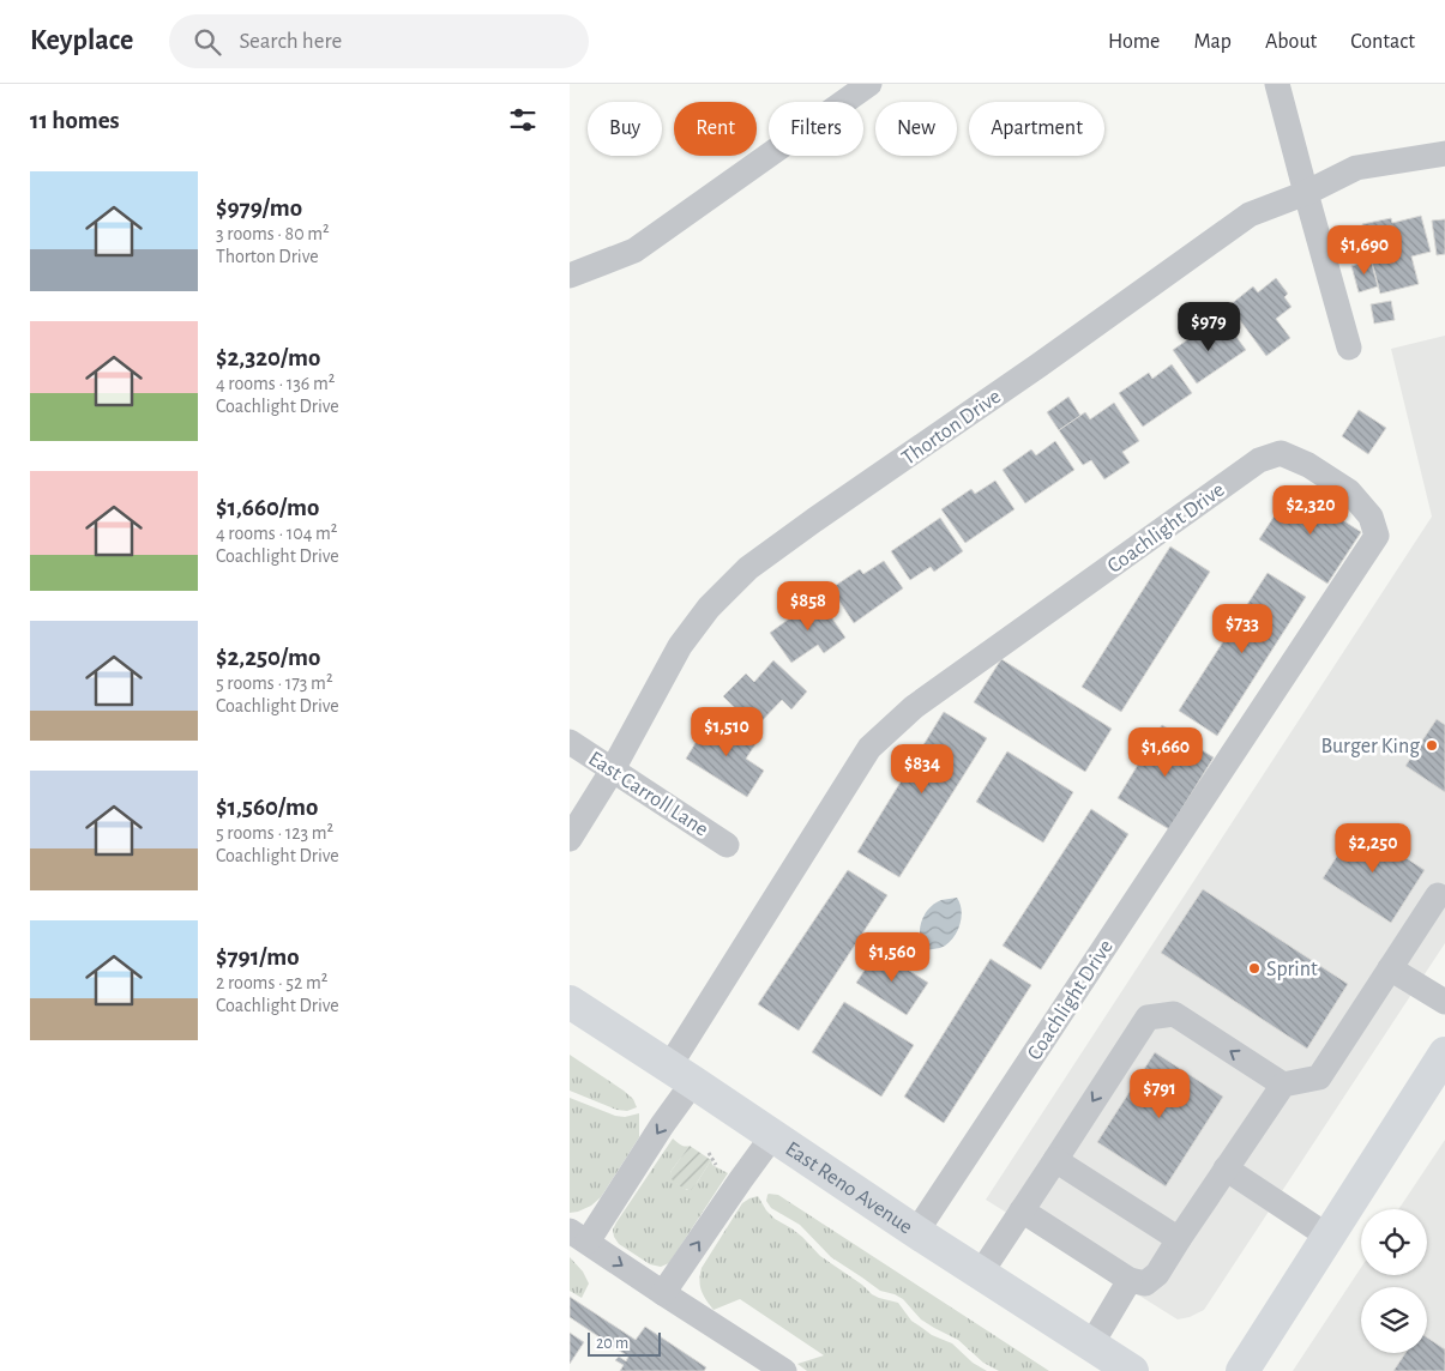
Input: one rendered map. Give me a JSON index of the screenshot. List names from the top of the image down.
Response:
{
  "streets": {
    "main road": ["East Reno Avenue"],
    "street": ["Thorton Drive", "Coachlight Drive", "East Carroll Lane"]
  },
  "crossings": [
    ["Thorton Drive", "East Carroll Lane"],
    ["Coachlight Drive", "East Reno Avenue"]
  ],
  "places": ["Burger King", "Sprint"],
  "scale_bar": "20 m",
  "page": {
    "header": "Keyplace",
    "search": "Search here",
    "nav": [
      "Home",
      "Map",
      "About",
      "Contact"
    ],
    "heading": "11 homes",
    "chip": [
      "Buy",
      "Rent",
      "Filters",
      "New",
      "Apartment"
    ],
    "list": [
      {
        "name": "$979/mo",
        "note": "3 rooms · 80 m² · Thorton Drive"
      },
      {
        "name": "$2,320/mo",
        "note": "4 rooms · 136 m² · Coachlight Drive"
      },
      {
        "name": "$1,660/mo",
        "note": "4 rooms · 104 m² · Coachlight Drive"
      },
      {
        "name": "$2,250/mo",
        "note": "5 rooms · 173 m² · Coachlight Drive"
      },
      {
        "name": "$1,560/mo",
        "note": "5 rooms · 123 m² · Coachlight Drive"
      },
      {
        "name": "$791/mo",
        "note": "2 rooms · 52 m² · Coachlight Drive"
      }
    ],
    "price": [
      "$1,690",
      "$979",
      "$2,320",
      "$858",
      "$733",
      "$1,510",
      "$1,660",
      "$834",
      "$2,250",
      "$1,560",
      "$791"
    ],
    "scale": "20 m"
  }
}
